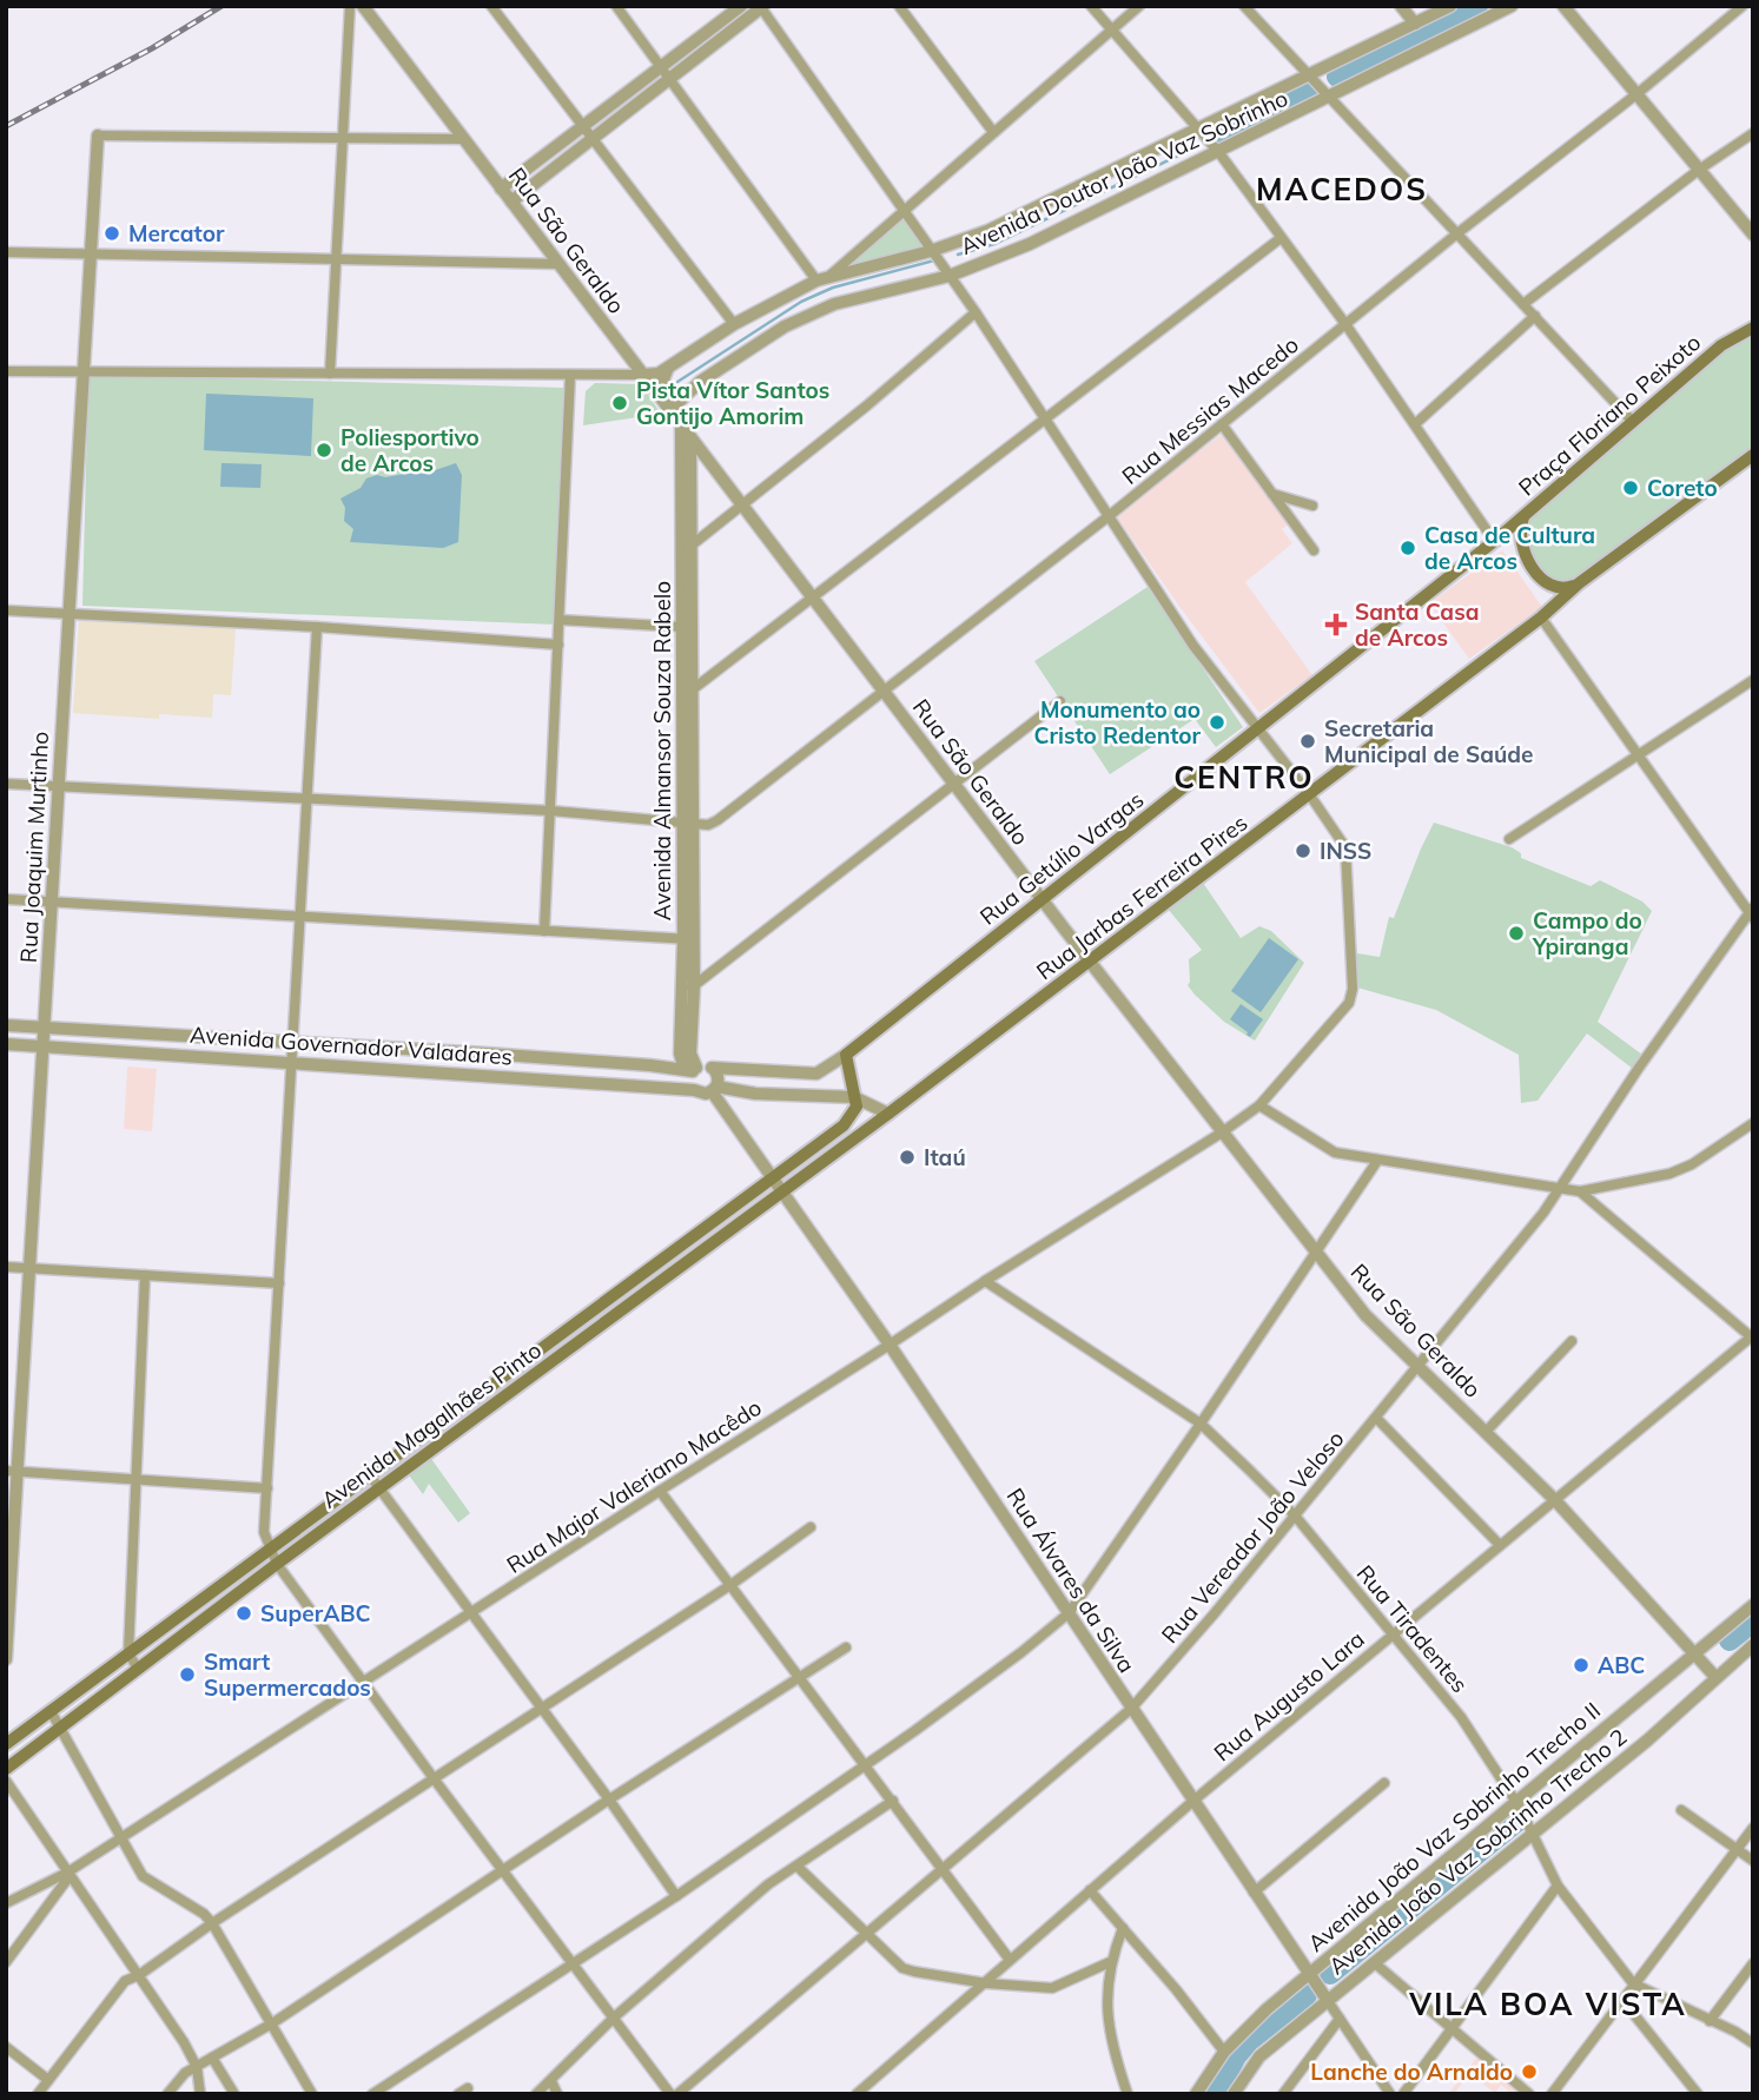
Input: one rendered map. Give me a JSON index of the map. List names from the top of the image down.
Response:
{
  "streets": {
    "main road": [
      "Praça Floriano Peixoto",
      "Rua Getúlio Vargas",
      "Rua Jarbas Ferreira Pires",
      "Avenida Magalhães Pinto"
    ],
    "street": [
      "Avenida Doutor João Vaz Sobrinho",
      "Rua São Geraldo",
      "Rua Messias Macedo",
      "Avenida Almansor Souza Rabelo",
      "Rua Joaquim Murtinho",
      "Avenida Governador Valadares",
      "Rua Major Valeriano Macêdo",
      "Rua Vereador João Veloso",
      "Rua Álvares da Silva",
      "Rua Tiradentes",
      "Rua Augusto Lara",
      "Avenida João Vaz Sobrinho Trecho II",
      "Avenida João Vaz Sobrinho Trecho 2"
    ]
  },
  "crossings": [
    ["Avenida Doutor João Vaz Sobrinho", "Rua São Geraldo"],
    ["Avenida Doutor João Vaz Sobrinho", "Rua Major Valeriano Macêdo"],
    ["Rua São Geraldo", "Rua Messias Macedo"],
    ["Rua São Geraldo", "Avenida Almansor Souza Rabelo"],
    ["Rua São Geraldo", "Rua Getúlio Vargas"],
    ["Rua São Geraldo", "Rua Jarbas Ferreira Pires"],
    ["Rua São Geraldo", "Rua Major Valeriano Macêdo"],
    ["Rua São Geraldo", "Rua Vereador João Veloso"],
    ["Rua São Geraldo", "Rua Augusto Lara"],
    ["Rua São Geraldo", "Avenida João Vaz Sobrinho Trecho II"],
    ["Rua São Geraldo", "Avenida João Vaz Sobrinho Trecho 2"],
    ["Rua Messias Macedo", "Avenida Almansor Souza Rabelo"],
    ["Rua Messias Macedo", "Rua Major Valeriano Macêdo"],
    ["Praça Floriano Peixoto", "Rua Getúlio Vargas"],
    ["Avenida Almansor Souza Rabelo", "Rua Getúlio Vargas"],
    ["Avenida Almansor Souza Rabelo", "Avenida Governador Valadares"],
    ["Avenida Almansor Souza Rabelo", "Rua Álvares da Silva"],
    ["Rua Joaquim Murtinho", "Avenida Governador Valadares"],
    ["Rua Getúlio Vargas", "Avenida Governador Valadares"],
    ["Rua Getúlio Vargas", "Rua Major Valeriano Macêdo"],
    ["Rua Getúlio Vargas", "Rua Álvares da Silva"],
    ["Rua Jarbas Ferreira Pires", "Avenida Magalhães Pinto"],
    ["Rua Jarbas Ferreira Pires", "Rua Major Valeriano Macêdo"],
    ["Avenida Governador Valadares", "Rua Álvares da Silva"],
    ["Avenida Magalhães Pinto", "Rua Álvares da Silva"],
    ["Rua Major Valeriano Macêdo", "Rua Álvares da Silva"],
    ["Rua Major Valeriano Macêdo", "Rua Tiradentes"],
    ["Rua Vereador João Veloso", "Rua Álvares da Silva"],
    ["Rua Vereador João Veloso", "Rua Tiradentes"],
    ["Rua Álvares da Silva", "Rua Augusto Lara"],
    ["Rua Álvares da Silva", "Avenida João Vaz Sobrinho Trecho II"],
    ["Rua Álvares da Silva", "Avenida João Vaz Sobrinho Trecho 2"],
    ["Rua Tiradentes", "Rua Augusto Lara"],
    ["Rua Tiradentes", "Avenida João Vaz Sobrinho Trecho II"],
    ["Rua Tiradentes", "Avenida João Vaz Sobrinho Trecho 2"]
  ],
  "districts": ["MACEDOS", "CENTRO", "VILA BOA VISTA"],
  "places": {
    "other": [
      "Mercator",
      "Pista Vítor Santos Gontijo Amorim",
      "Poliesportivo de Arcos",
      "Coreto",
      "Casa de Cultura de Arcos",
      "Monumento ao Cristo Redentor",
      "Secretaria Municipal de Saúde",
      "INSS",
      "Campo do Ypiranga",
      "Itaú",
      "SuperABC",
      "ABC",
      "Smart Supermercados",
      "Lanche do Arnaldo"
    ],
    "health": ["Santa Casa de Arcos"]
  }
}
